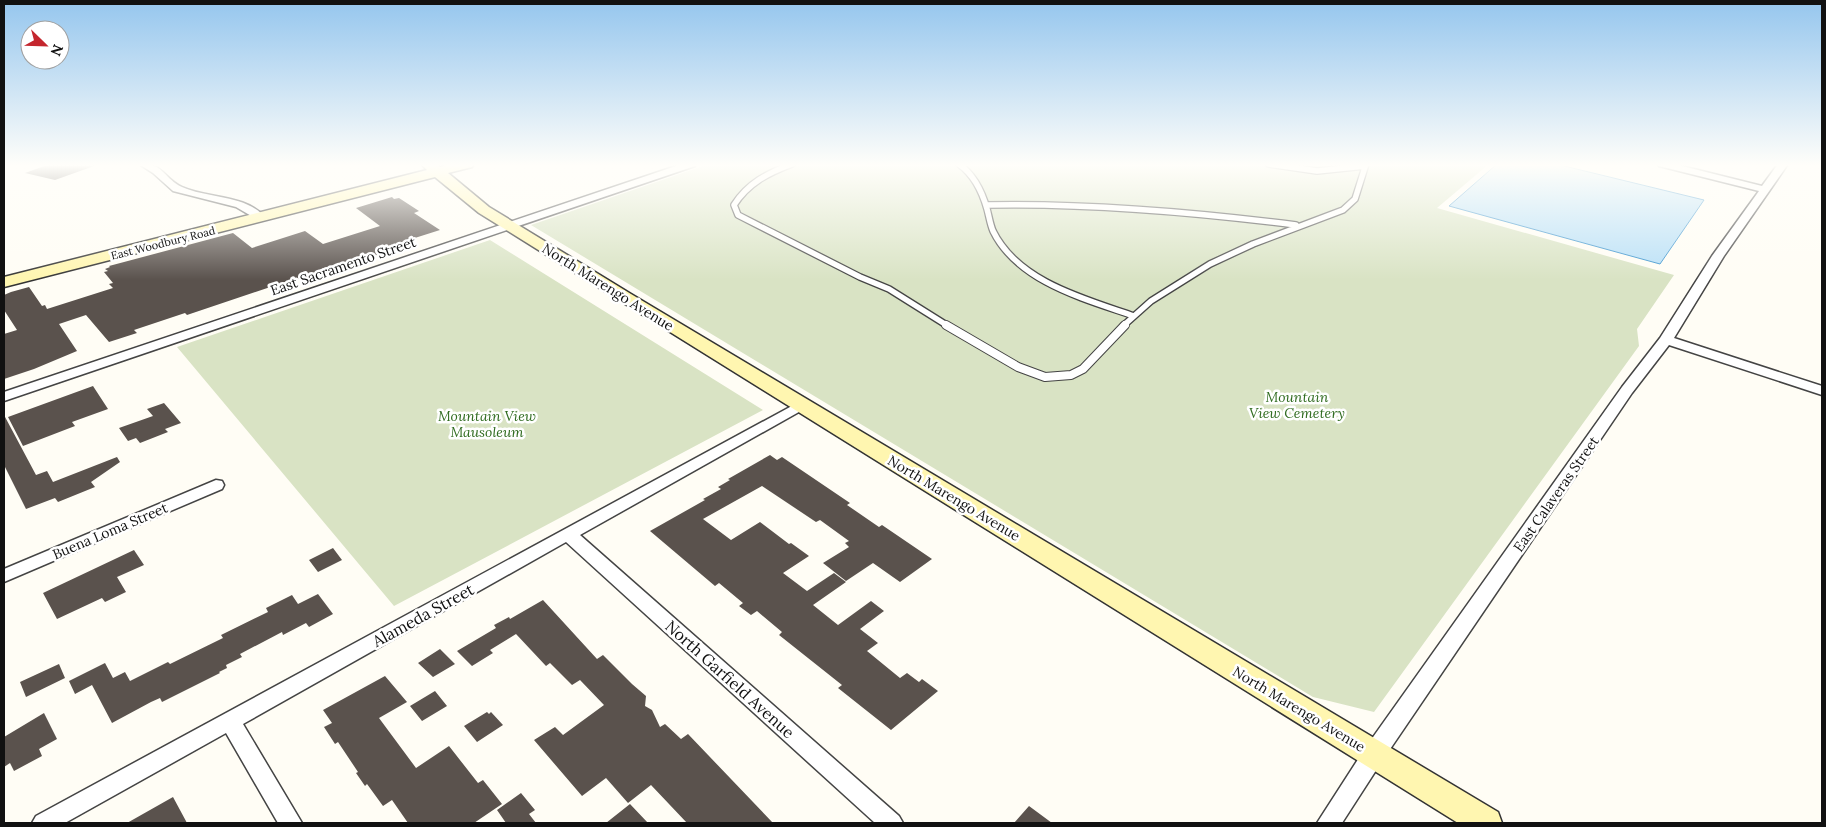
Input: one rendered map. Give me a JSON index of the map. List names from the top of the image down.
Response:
{
  "streets": {
    "street": [
      "East Woodbury Road",
      "East Sacramento Street",
      "North Marengo Avenue",
      "East Calaveras Street",
      "Buena Loma Street",
      "Alameda Street",
      "North Garfield Avenue"
    ]
  },
  "crossings": [
    ["East Sacramento Street", "North Marengo Avenue"],
    ["North Marengo Avenue", "East Calaveras Street"],
    ["North Marengo Avenue", "Alameda Street"],
    ["Alameda Street", "North Garfield Avenue"]
  ],
  "parks": ["Mountain View Cemetery", "Mountain View Mausoleum"],
  "north": "bottom right"
}
